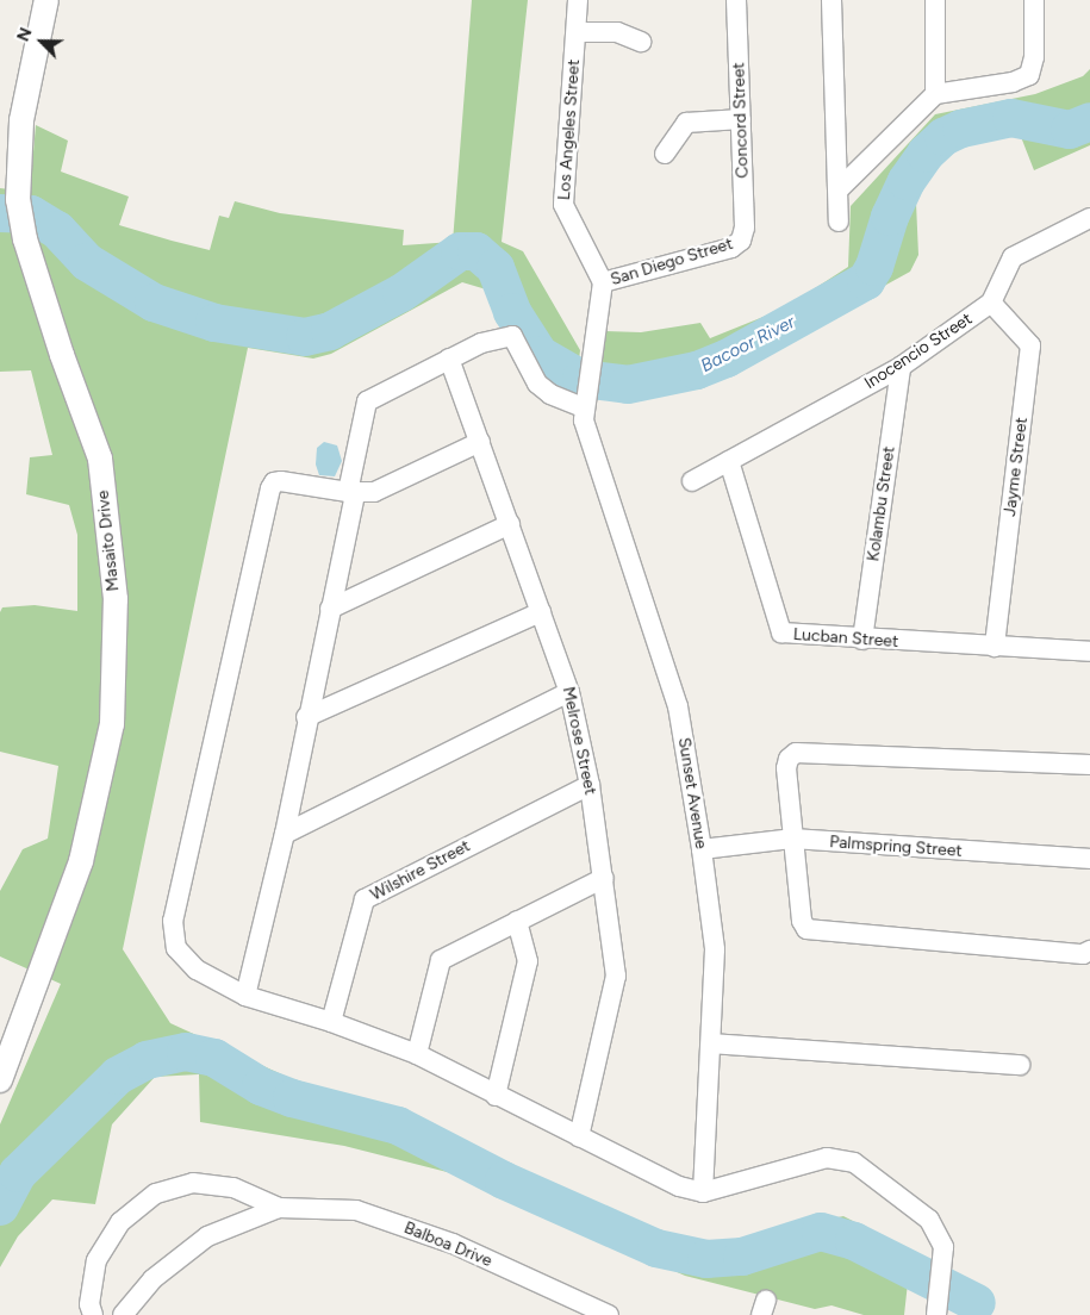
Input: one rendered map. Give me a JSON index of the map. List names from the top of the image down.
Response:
{
  "streets": {
    "street": [
      "Concord Street",
      "Los Angeles Street",
      "San Diego Street",
      "Inocencio Street",
      "Jayme Street",
      "Kolambu Street",
      "Masaito Drive",
      "Lucban Street",
      "Melrose Street",
      "Sunset Avenue",
      "Palmspring Street",
      "Wilshire Street",
      "Balboa Drive"
    ]
  },
  "crossings": [
    ["Concord Street", "San Diego Street"],
    ["Los Angeles Street", "San Diego Street"],
    ["Los Angeles Street", "Sunset Avenue"],
    ["San Diego Street", "Sunset Avenue"],
    ["Inocencio Street", "Jayme Street"],
    ["Inocencio Street", "Kolambu Street"],
    ["Inocencio Street", "Lucban Street"],
    ["Jayme Street", "Lucban Street"],
    ["Kolambu Street", "Lucban Street"],
    ["Melrose Street", "Wilshire Street"],
    ["Sunset Avenue", "Palmspring Street"]
  ],
  "water": ["Bacoor River"],
  "north": "top left"
}
